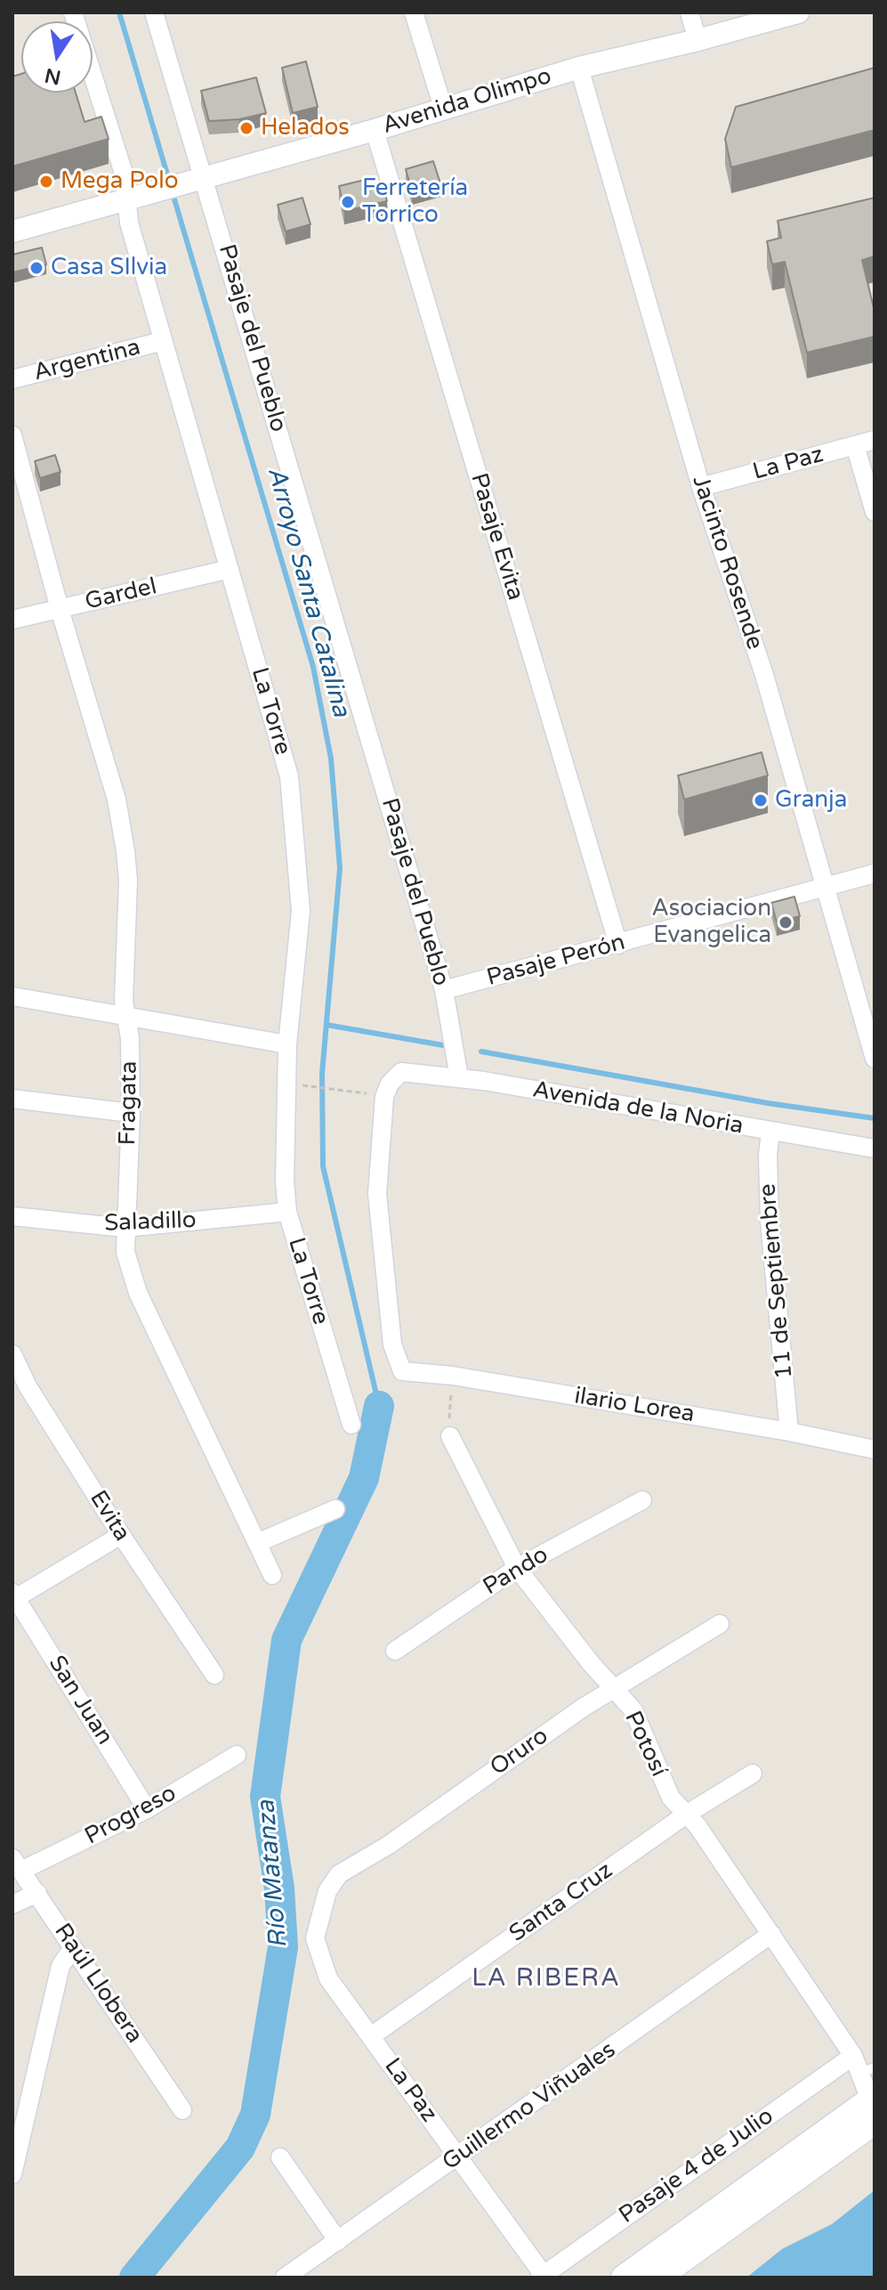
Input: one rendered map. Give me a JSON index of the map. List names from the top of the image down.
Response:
{
  "streets": {
    "street": [
      "Avenida Olimpo",
      "Pasaje del Pueblo",
      "Argentina",
      "La Paz",
      "Pasaje Evita",
      "Jacinto Rosende",
      "Gardel",
      "La Torre",
      "Pasaje Perón",
      "Fragata",
      "Avenida de la Noria",
      "Saladillo",
      "11 de Septiembre",
      "ilario Lorea",
      "Evita",
      "Pando",
      "San Juan",
      "Potosí",
      "Oruro",
      "Progreso",
      "Santa Cruz",
      "Raúl Llobera",
      "Guillermo Viñuales",
      "Pasaje 4 de Julio"
    ]
  },
  "crossings": [
    ["Avenida Olimpo", "Pasaje del Pueblo"],
    ["Avenida Olimpo", "Pasaje Evita"],
    ["Avenida Olimpo", "Jacinto Rosende"],
    ["Avenida Olimpo", "La Torre"],
    ["Pasaje del Pueblo", "Pasaje Perón"],
    ["Pasaje del Pueblo", "Avenida de la Noria"],
    ["Argentina", "La Torre"],
    ["La Paz", "Jacinto Rosende"],
    ["La Paz", "Oruro"],
    ["La Paz", "Santa Cruz"],
    ["La Paz", "Guillermo Viñuales"],
    ["La Paz", "Pasaje 4 de Julio"],
    ["Pasaje Evita", "Pasaje Perón"],
    ["Jacinto Rosende", "Pasaje Perón"],
    ["Gardel", "La Torre"],
    ["Gardel", "Fragata"],
    ["La Torre", "Saladillo"],
    ["Fragata", "Saladillo"],
    ["Avenida de la Noria", "11 de Septiembre"],
    ["Avenida de la Noria", "ilario Lorea"],
    ["11 de Septiembre", "ilario Lorea"],
    ["Pando", "Potosí"],
    ["San Juan", "Progreso"],
    ["Potosí", "Oruro"],
    ["Potosí", "Santa Cruz"],
    ["Potosí", "Guillermo Viñuales"],
    ["Potosí", "Pasaje 4 de Julio"],
    ["Progreso", "Raúl Llobera"]
  ],
  "districts": ["LA RIBERA"],
  "water": ["Arroyo Santa Catalina", "Río Matanza"],
  "places": [
    "Helados",
    "Mega Polo",
    "Ferretería Torrico",
    "Casa SIlvia",
    "Granja",
    "Asociacion Evangelica"
  ],
  "north": "bottom"
}
